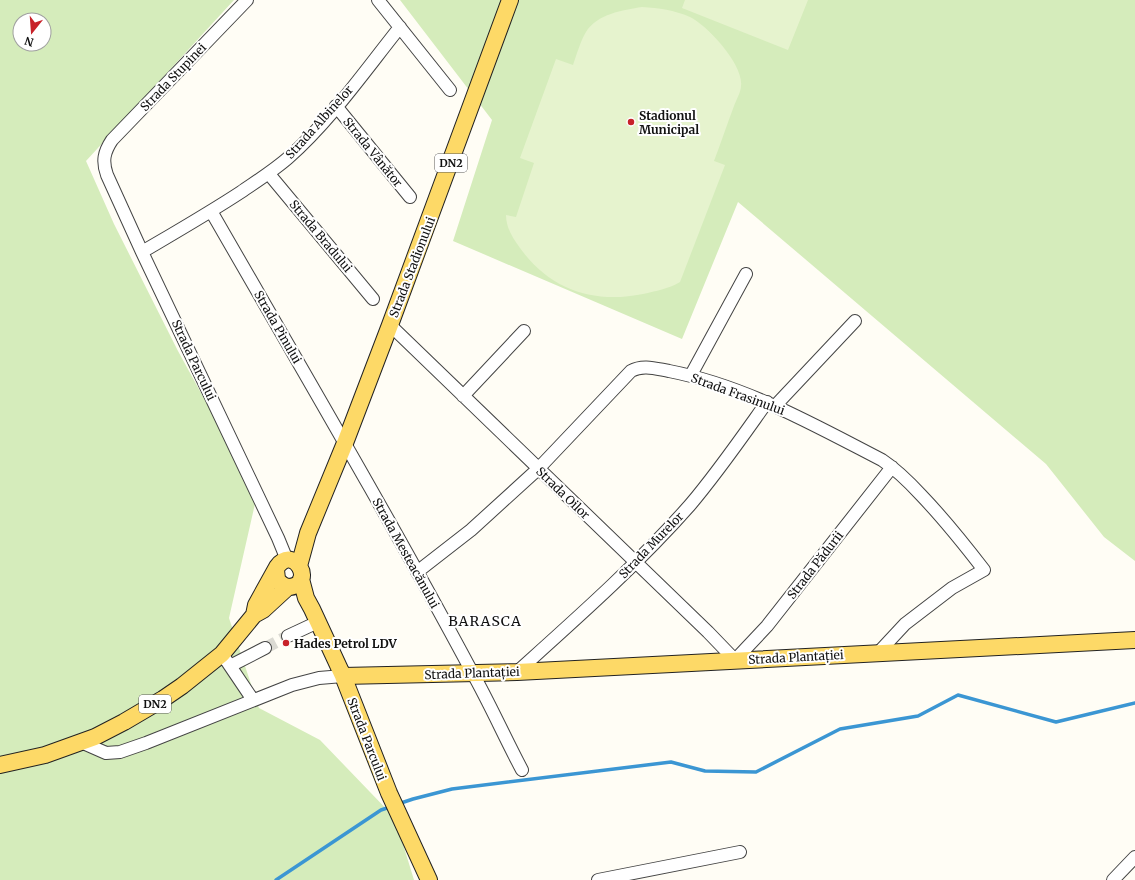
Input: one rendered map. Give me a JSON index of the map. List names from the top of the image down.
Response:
{
  "streets": {
    "main road": [
      "DN2",
      "Strada Stadionului",
      "Strada Parcului",
      "Strada Plantației"
    ],
    "street": [
      "Strada Stupinei",
      "Strada Albinelor",
      "Strada Vânător",
      "Strada Bradului",
      "Strada Pinului",
      "Strada Frasinului",
      "Strada Oilor",
      "Strada Murelor",
      "Strada Mesteacănului",
      "Strada Pădurii"
    ]
  },
  "crossings": [
    ["Strada Stupinei", "Strada Parcului"],
    ["Strada Albinelor", "Strada Vânător"],
    ["Strada Albinelor", "Strada Bradului"],
    ["Strada Albinelor", "Strada Pinului"],
    ["Strada Albinelor", "Strada Parcului"],
    ["DN2", "Strada Stadionului"],
    ["DN2", "Strada Parcului"],
    ["DN2", "Strada Plantației"],
    ["Strada Stadionului", "Strada Pinului"],
    ["Strada Stadionului", "Strada Parcului"],
    ["Strada Stadionului", "Strada Oilor"],
    ["Strada Stadionului", "Strada Mesteacănului"],
    ["Strada Pinului", "Strada Mesteacănului"],
    ["Strada Parcului", "Strada Plantației"],
    ["Strada Frasinului", "Strada Oilor"],
    ["Strada Frasinului", "Strada Murelor"],
    ["Strada Frasinului", "Strada Mesteacănului"],
    ["Strada Frasinului", "Strada Pădurii"],
    ["Strada Frasinului", "Strada Plantației"],
    ["Strada Oilor", "Strada Murelor"],
    ["Strada Oilor", "Strada Pădurii"],
    ["Strada Oilor", "Strada Plantației"],
    ["Strada Murelor", "Strada Plantației"],
    ["Strada Mesteacănului", "Strada Plantației"],
    ["Strada Pădurii", "Strada Plantației"]
  ],
  "districts": ["BARASCA"],
  "places": ["Stadionul Municipal", "Hades Petrol LDV"],
  "north": "bottom"
}
